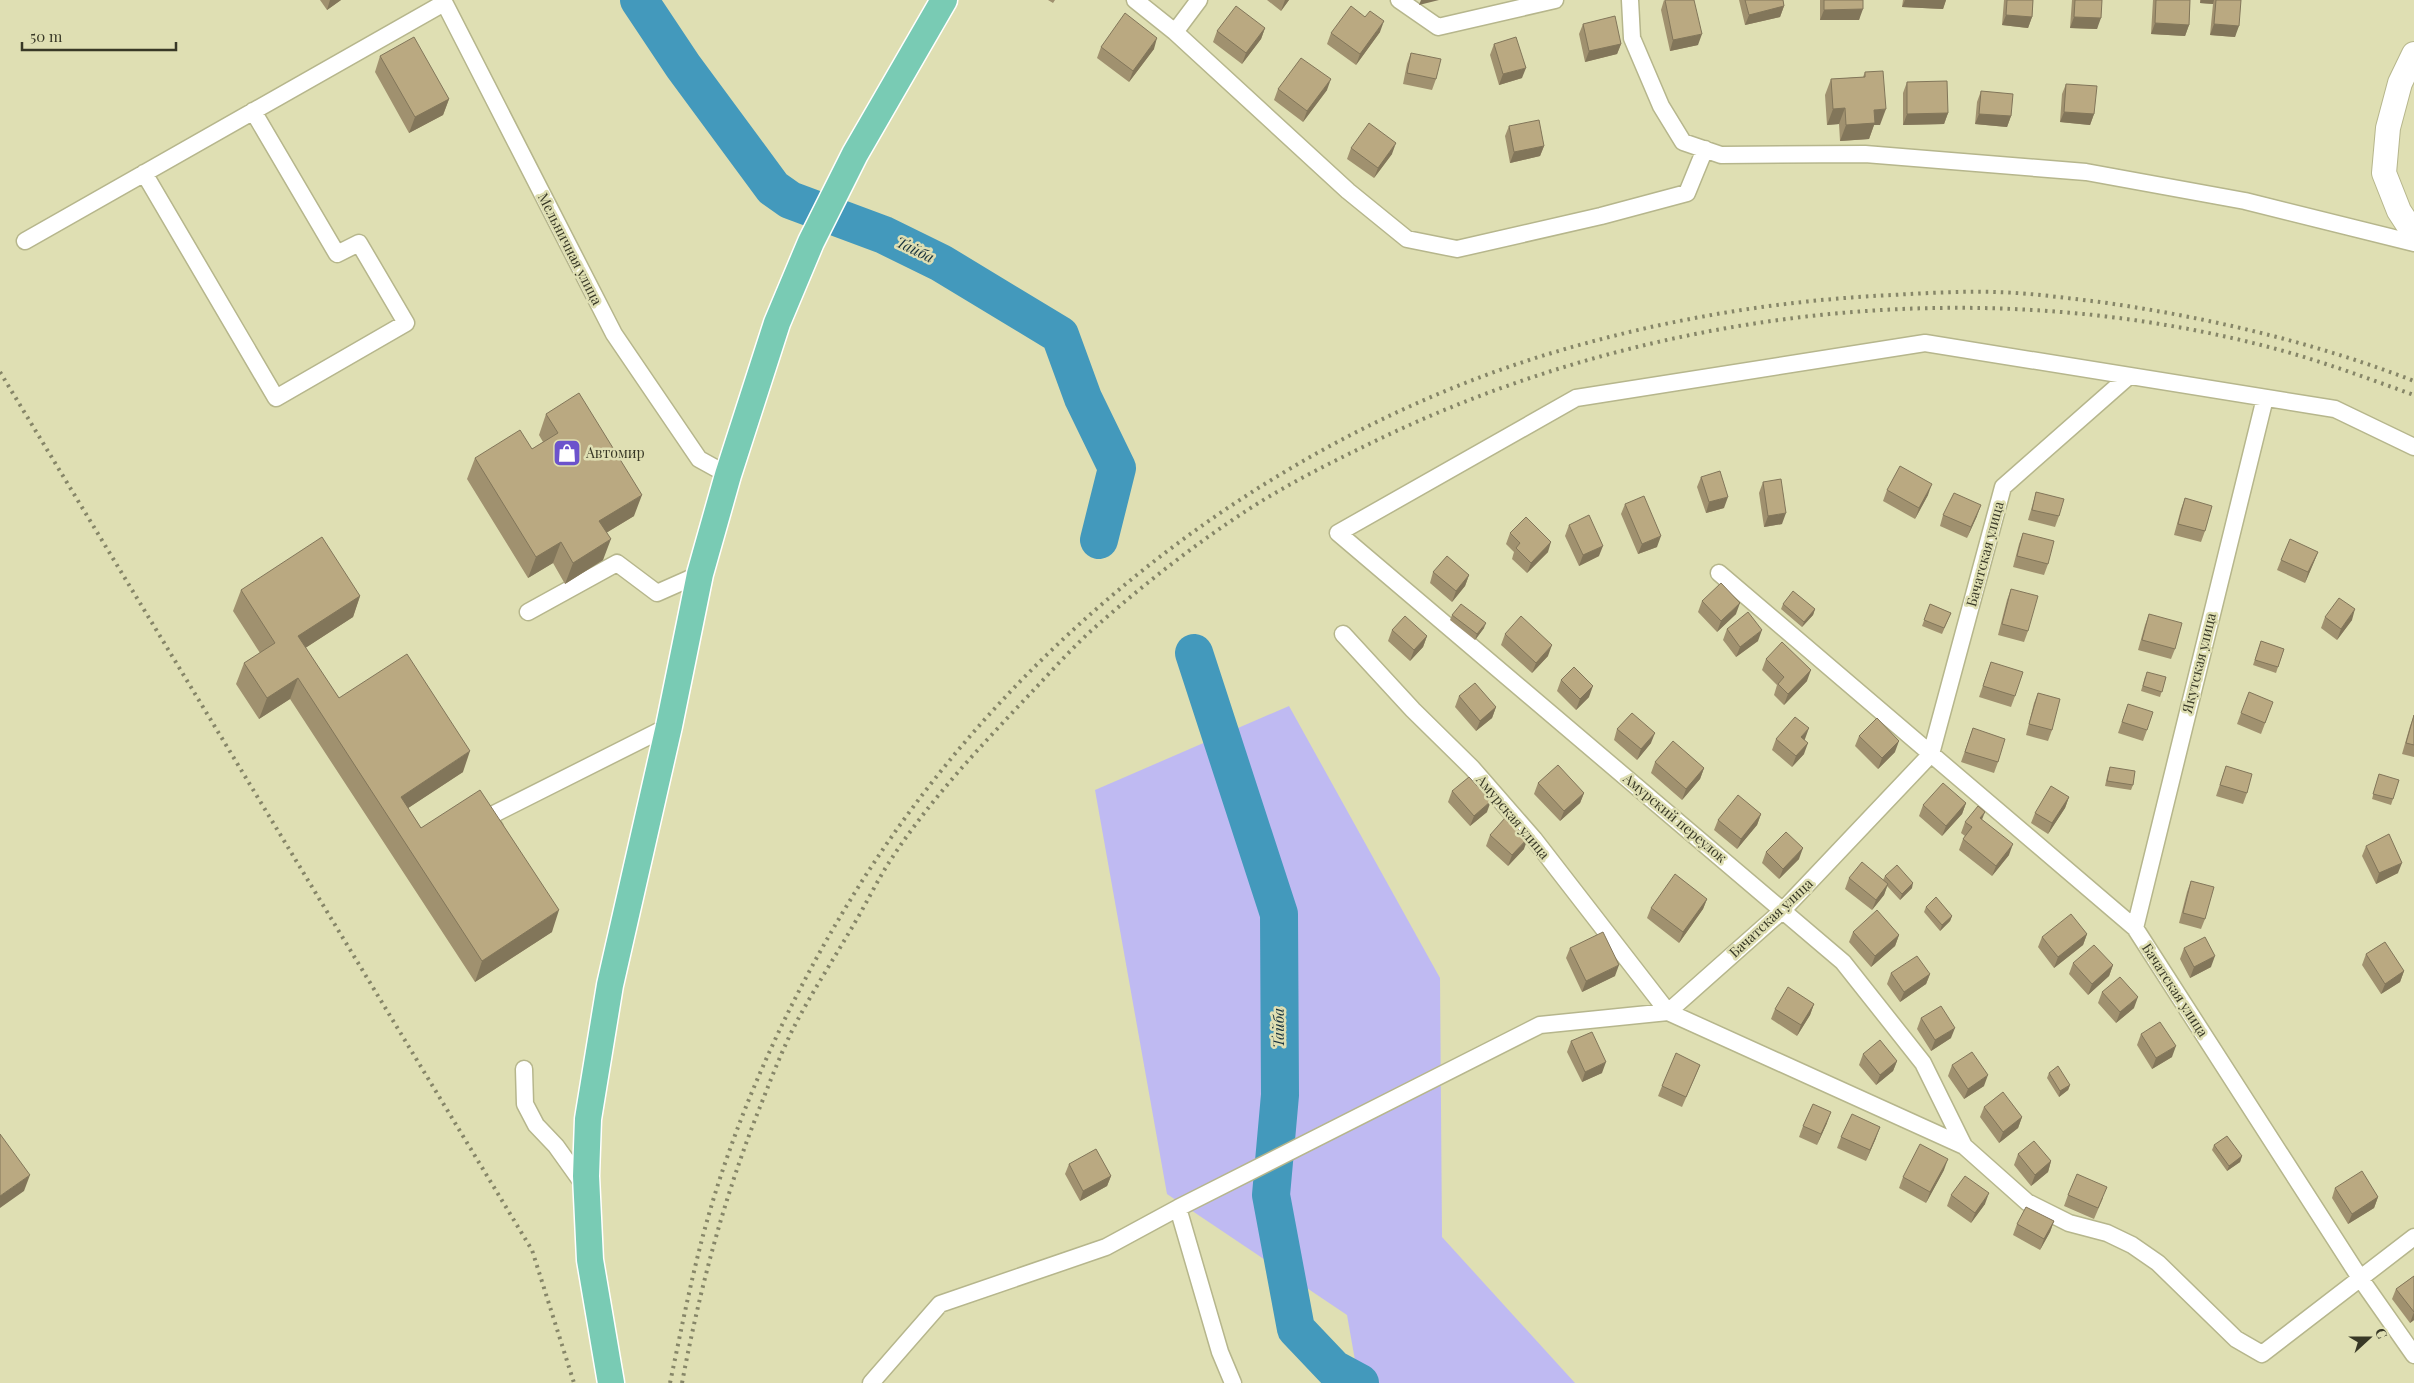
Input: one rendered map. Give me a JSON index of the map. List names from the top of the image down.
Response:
{
  "streets": {
    "street": [
      "Мельничная улица",
      "Бачатская улица",
      "Якутская улица",
      "Амурская улица",
      "Амурский переулок"
    ]
  },
  "crossings": [
    ["Бачатская улица", "Якутская улица"],
    ["Бачатская улица", "Амурская улица"],
    ["Бачатская улица", "Амурский переулок"]
  ],
  "water": ["Тайба"],
  "places": {
    "shop": ["Автомир"]
  },
  "scale_bar": "50 m",
  "north": "right"
}
